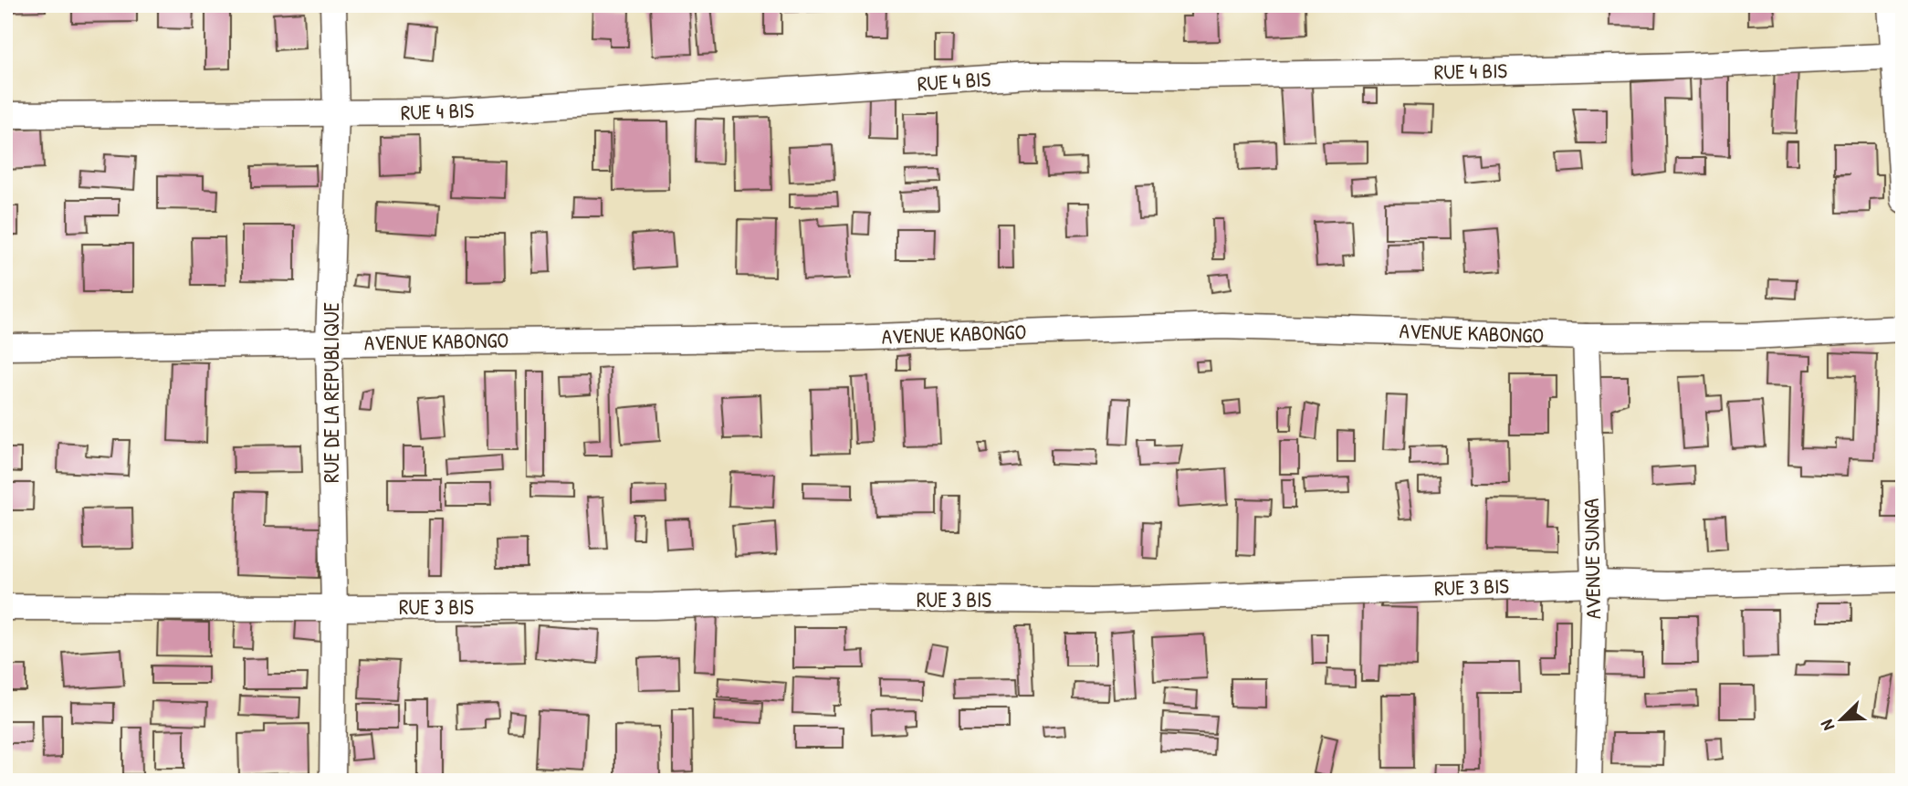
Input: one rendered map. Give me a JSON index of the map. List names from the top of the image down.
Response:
{
  "streets": {
    "street": [
      "RUE 4 BIS",
      "AVENUE KABONGO",
      "RUE DE LA REPUBLIQUE",
      "AVENUE SUNGA",
      "RUE 3 BIS"
    ]
  },
  "crossings": [
    ["RUE 4 BIS", "RUE DE LA REPUBLIQUE"],
    ["AVENUE KABONGO", "RUE DE LA REPUBLIQUE"],
    ["AVENUE KABONGO", "AVENUE SUNGA"],
    ["RUE DE LA REPUBLIQUE", "RUE 3 BIS"],
    ["AVENUE SUNGA", "RUE 3 BIS"]
  ],
  "north": "bottom left"
}
